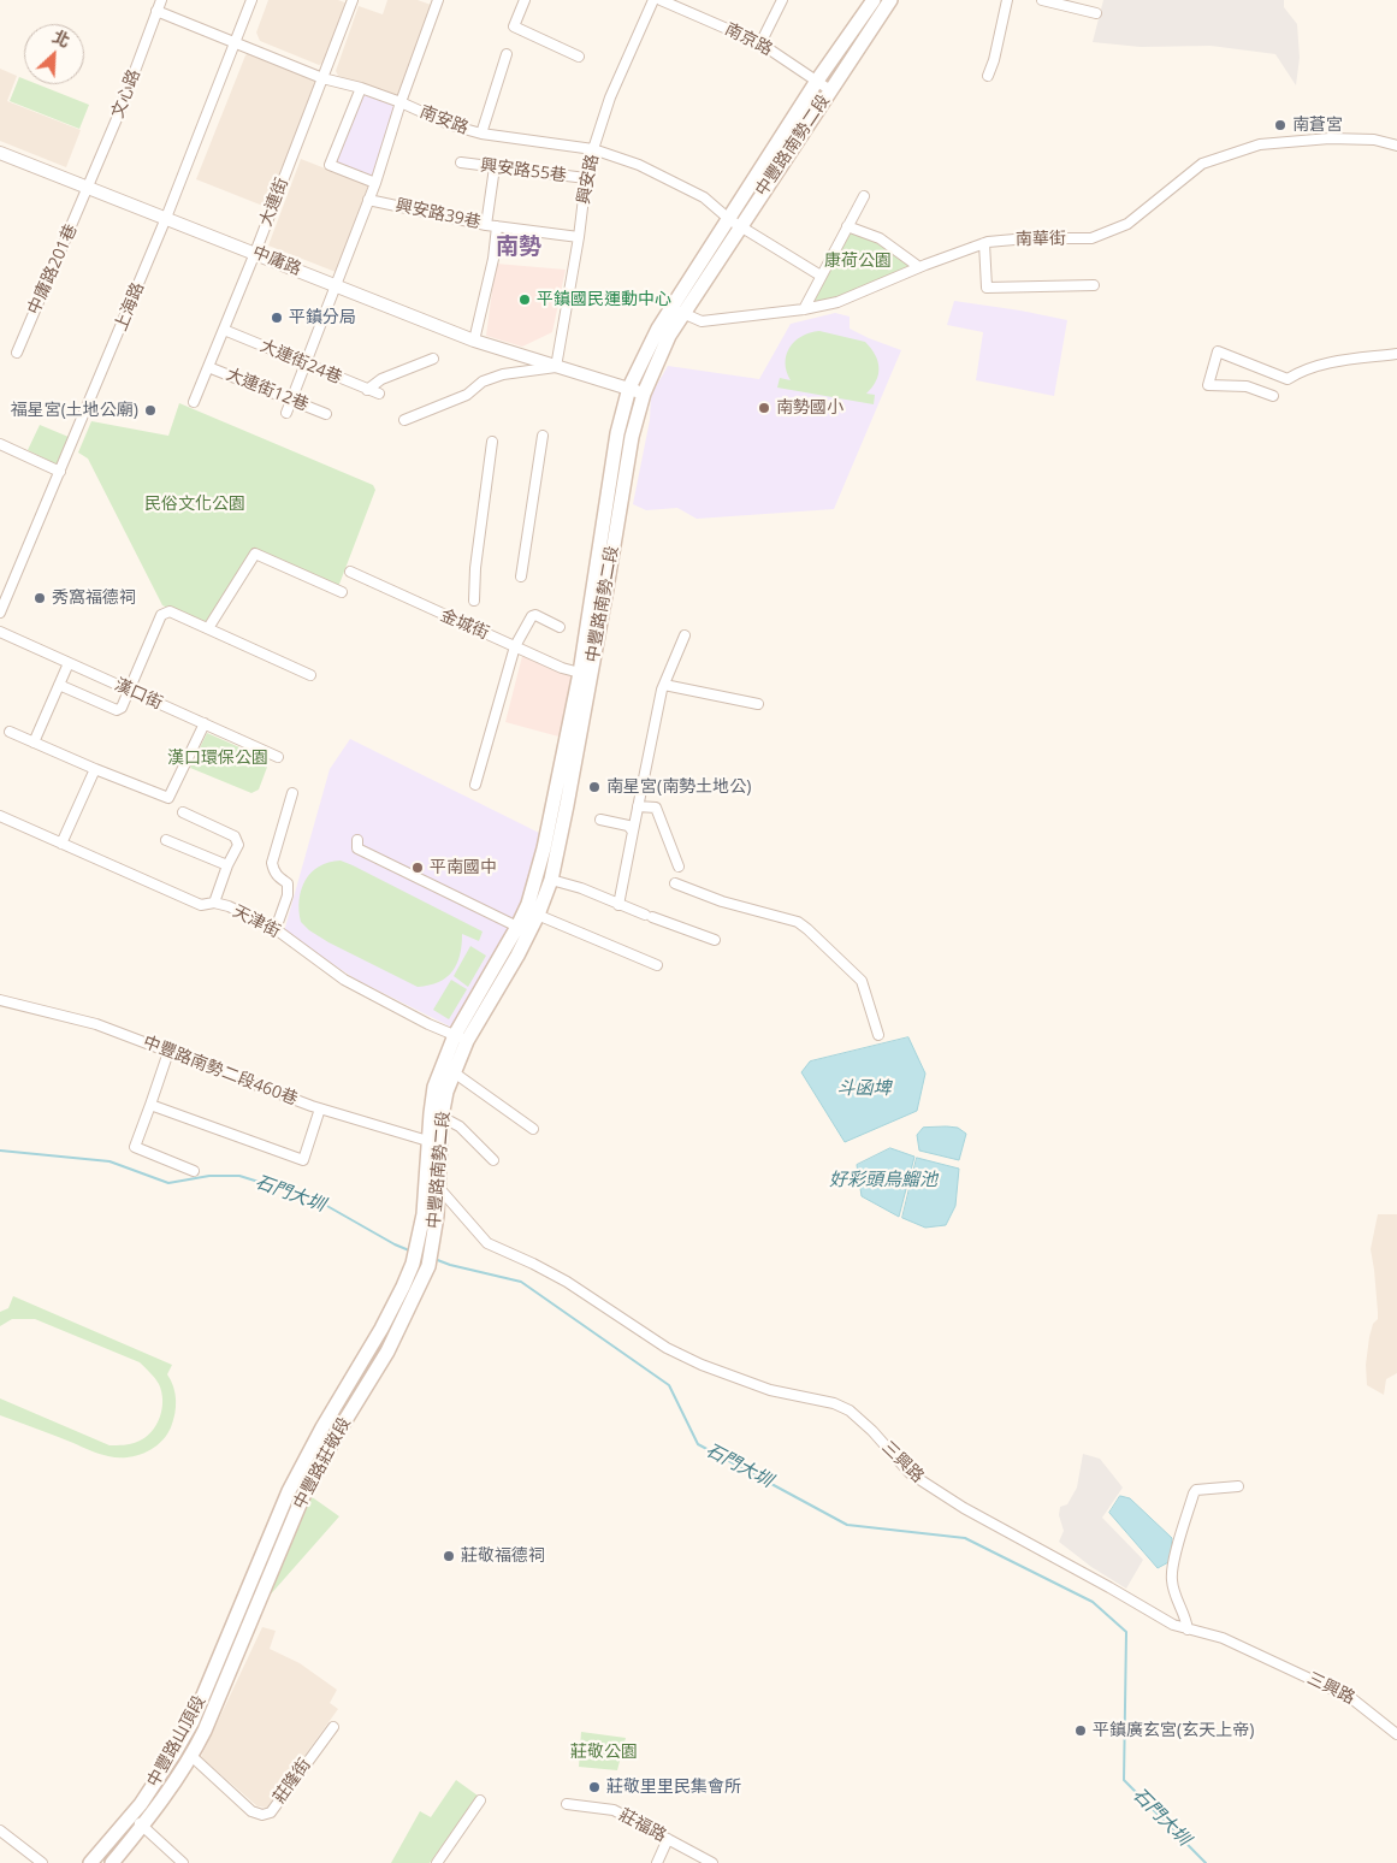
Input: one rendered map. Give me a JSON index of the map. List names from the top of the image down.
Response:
{
  "streets": {
    "main road": ["中豐路南勢二段", "中豐路莊敬段", "中豐路山頂段"],
    "street": [
      "南京路",
      "文心路",
      "南安路",
      "興安路55巷",
      "興安路",
      "大連街",
      "興安路39巷",
      "南華街",
      "中庸路",
      "中庸路201巷",
      "上海路",
      "大連街24巷",
      "大連街12巷",
      "金城街",
      "漢口街",
      "天津街",
      "中豐路南勢二段460巷",
      "三興路",
      "莊隆街",
      "莊福路"
    ]
  },
  "crossings": [
    ["南京路", "中豐路南勢二段"],
    ["文心路", "南安路"],
    ["文心路", "中庸路"],
    ["文心路", "中庸路201巷"],
    ["南安路", "中豐路南勢二段"],
    ["南安路", "興安路"],
    ["南安路", "大連街"],
    ["南安路", "上海路"],
    ["中豐路南勢二段", "南華街"],
    ["中豐路南勢二段", "中庸路"],
    ["中豐路南勢二段", "金城街"],
    ["中豐路南勢二段", "天津街"],
    ["中豐路南勢二段", "中豐路南勢二段460巷"],
    ["中豐路南勢二段", "三興路"],
    ["中豐路南勢二段", "中豐路莊敬段"],
    ["興安路55巷", "興安路"],
    ["興安路", "興安路39巷"],
    ["興安路", "中庸路"],
    ["大連街", "中庸路"],
    ["大連街", "大連街24巷"],
    ["大連街", "大連街12巷"],
    ["中庸路", "中庸路201巷"],
    ["中庸路", "上海路"],
    ["中豐路莊敬段", "中豐路山頂段"],
    ["中豐路山頂段", "莊隆街"]
  ],
  "districts": ["南勢"],
  "water": ["斗函埤", "好彩頭烏鰡池", "石門大圳"],
  "parks": [
    "康荷公園",
    "民俗文化公園",
    "漢口環保公園",
    "莊敬公園"
  ],
  "places": [
    "南蒼宮",
    "平鎮國民運動中心",
    "平鎮分局",
    "南勢國小",
    "福星宮(土地公廟)",
    "秀窩福德祠",
    "南星宮(南勢土地公)",
    "平南國中",
    "莊敬福德祠",
    "平鎮廣玄宮(玄天上帝)",
    "莊敬里里民集會所"
  ],
  "north": "top right"
}
